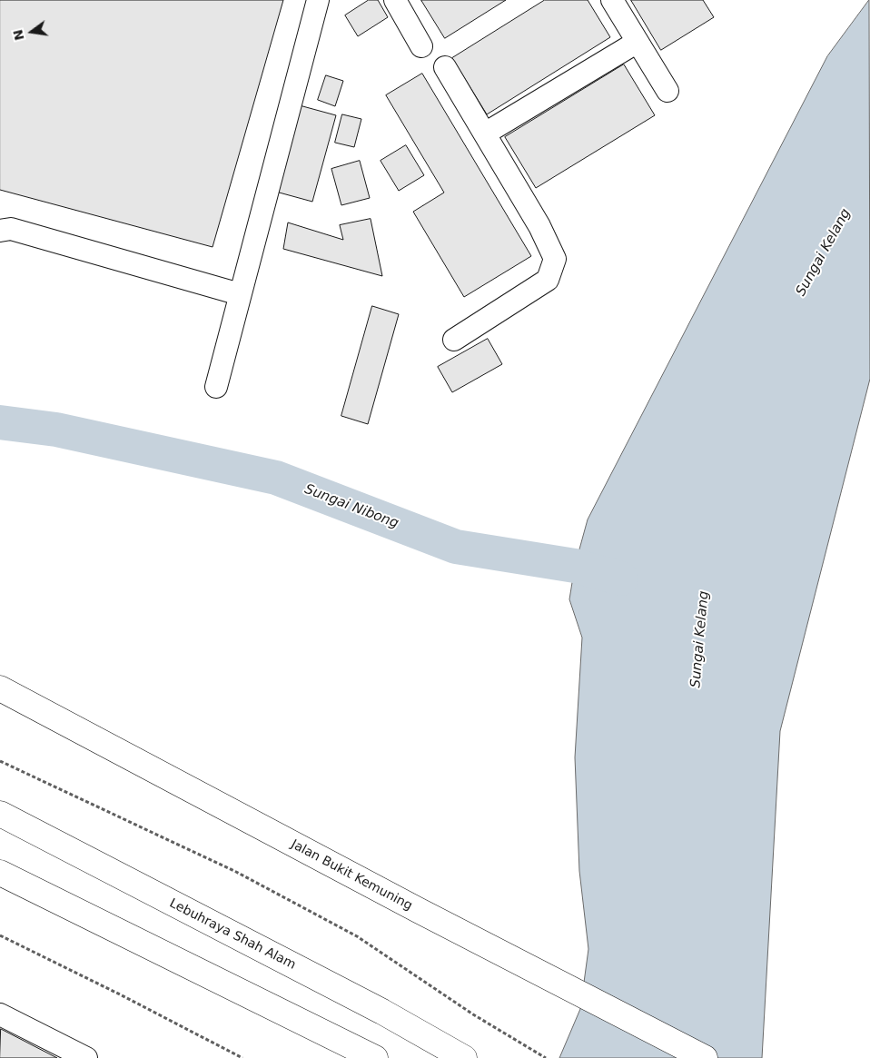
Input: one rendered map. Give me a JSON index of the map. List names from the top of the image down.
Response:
{
  "streets": {
    "main road": ["Jalan Bukit Kemuning", "Lebuhraya Shah Alam"]
  },
  "water": ["Sungai Kelang", "Sungai Nibong"],
  "north": "left"
}
